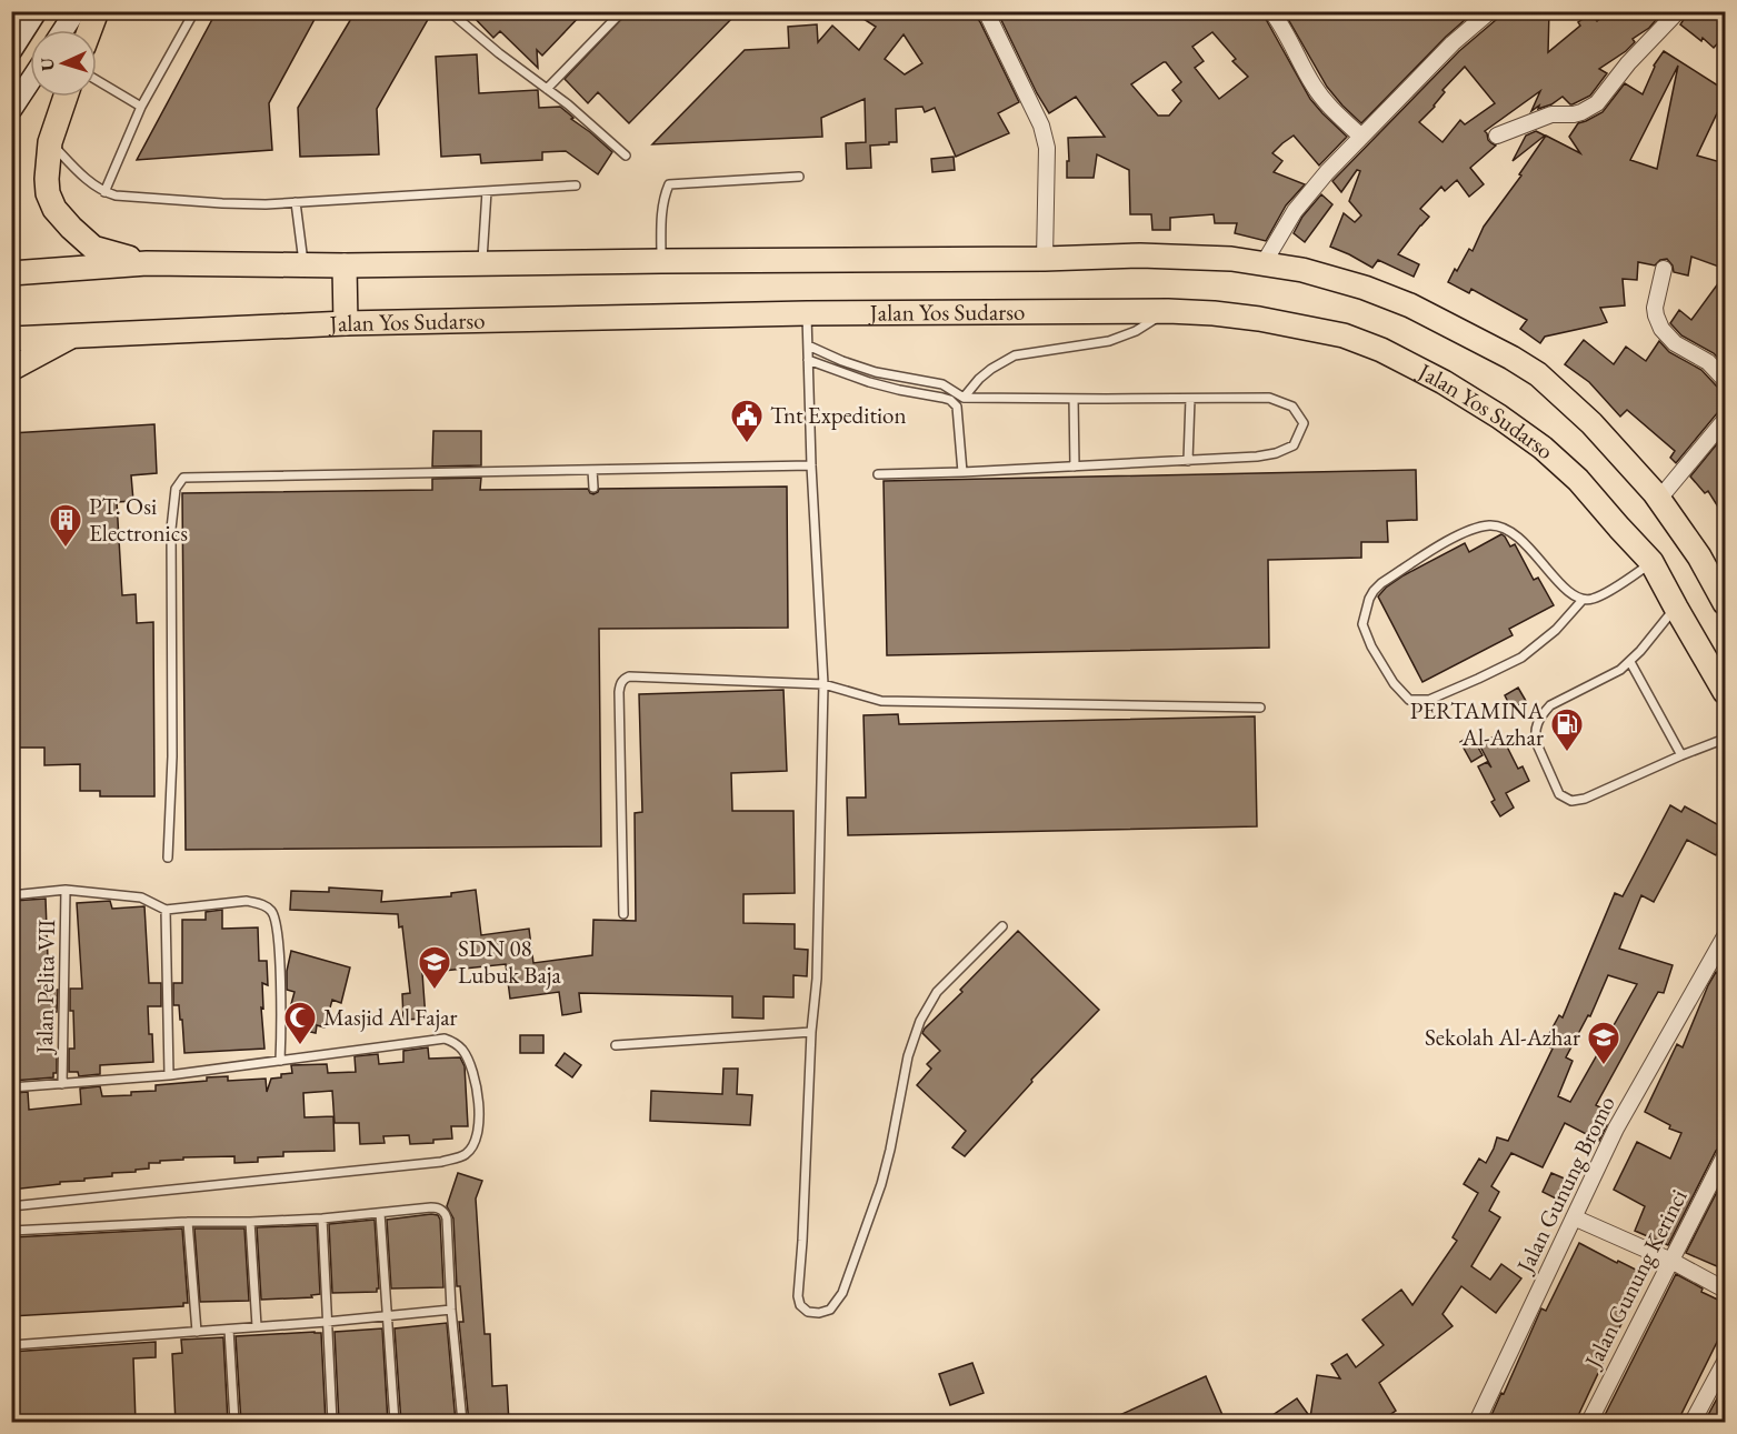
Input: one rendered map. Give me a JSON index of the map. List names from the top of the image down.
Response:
{
  "streets": {
    "main road": ["Jalan Yos Sudarso"],
    "street": ["Jalan Gunung Bromo", "Jalan Gunung Kerinci"],
    "lane": ["Jalan Pelita VII"]
  },
  "places": {
    "public building": ["Tnt Expedition"],
    "building": ["PT. Osi Electronics"],
    "fuel station": ["PERTAMINA Al-Azhar"],
    "school or university": ["SDN 08 Lubuk Baja", "Sekolah Al-Azhar"],
    "mosque": ["Masjid Al Fajar"]
  },
  "north": "left"
}
